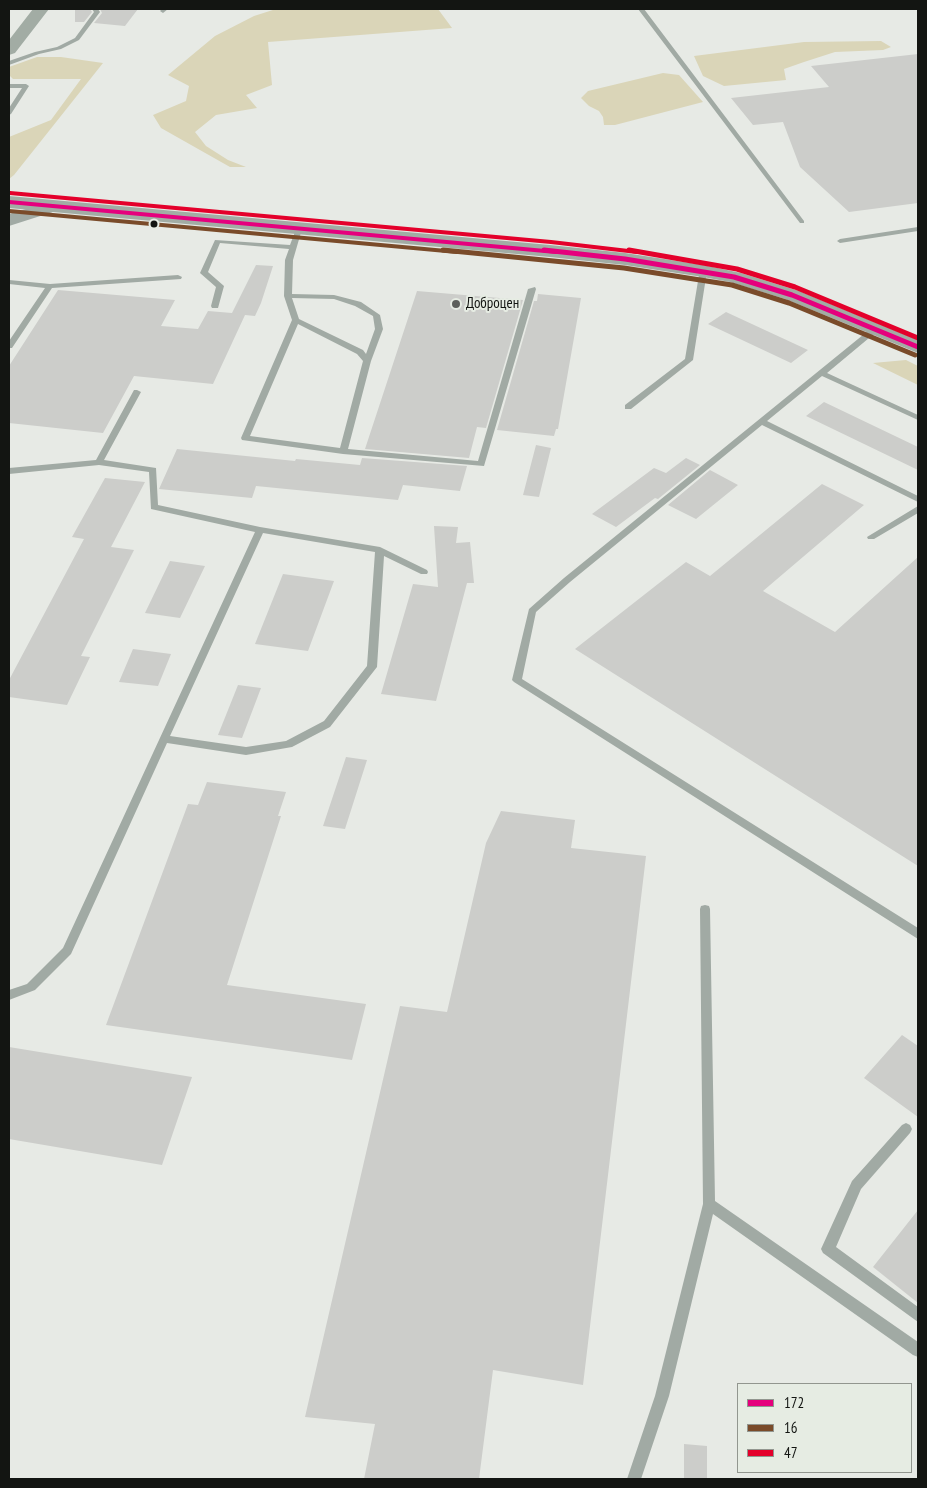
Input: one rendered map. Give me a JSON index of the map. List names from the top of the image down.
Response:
{
  "places": ["Доброцен"],
  "lines": ["transit line 47", "transit line 172", "transit line 16"],
  "legend": ["172", "16", "47"]
}
